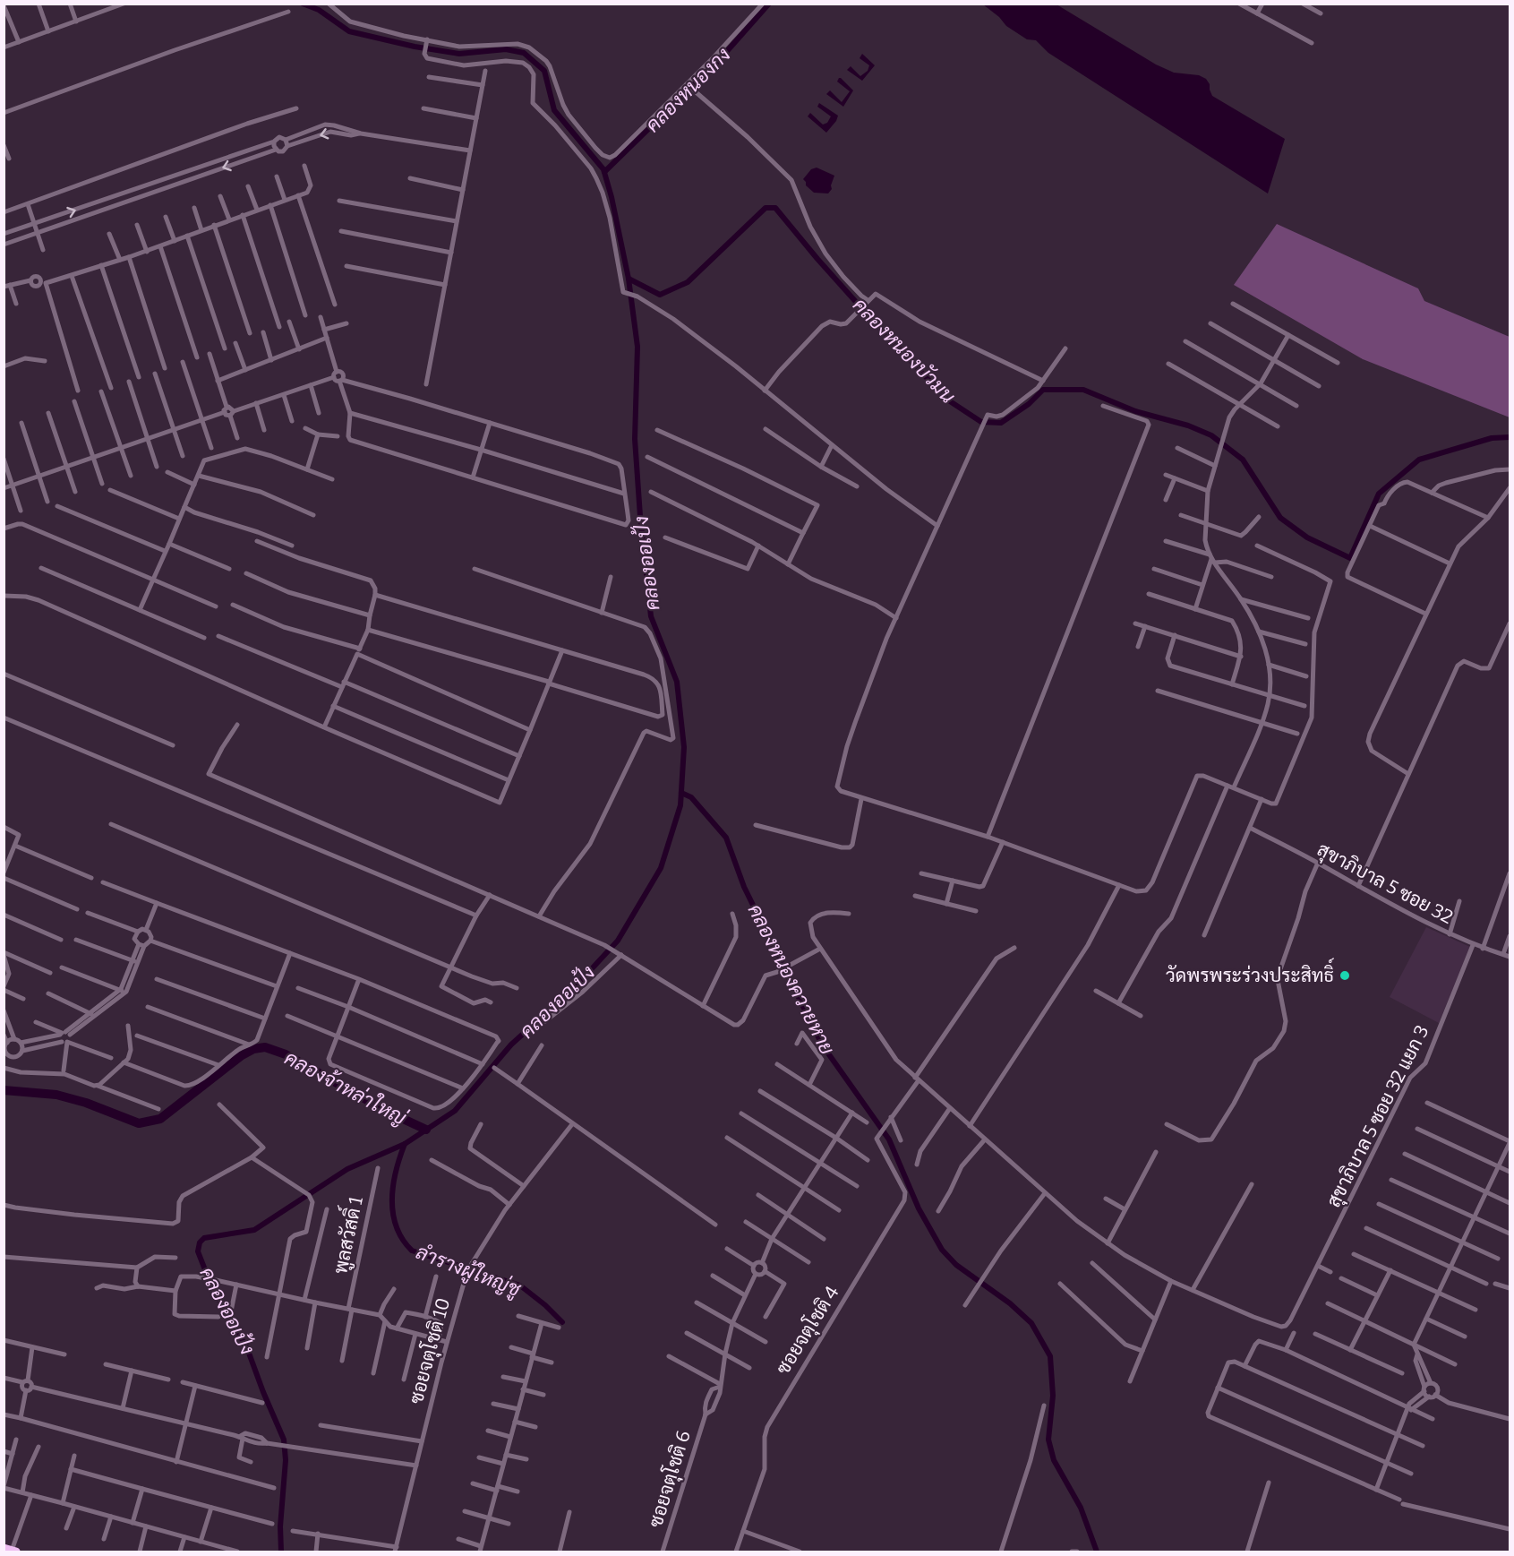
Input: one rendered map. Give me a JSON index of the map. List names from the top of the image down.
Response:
{
  "streets": {
    "street": [
      "สุขาภิบาล 5 ซอย 32",
      "สุขาภิบาล 5 ซอย 32 แยก 3",
      "พูลสวัสดิ์ 1",
      "ซอยจตุโชติ 4",
      "ซอยจตุโชติ 10",
      "ซอยจตุโชติ 6"
    ]
  },
  "crossings": [
    ["สุขาภิบาล 5 ซอย 32", "สุขาภิบาล 5 ซอย 32 แยก 3"]
  ],
  "water": [
    "คลองหนองกง",
    "คลองหนองบัวมน",
    "คลองออเป้ง",
    "คลองหนองควายหาย",
    "คลองจ้าหล่าใหญ่",
    "ลำรางผู้ใหญ่ชู"
  ],
  "places": ["วัดพรพระร่วงประสิทธิ์"]
}
